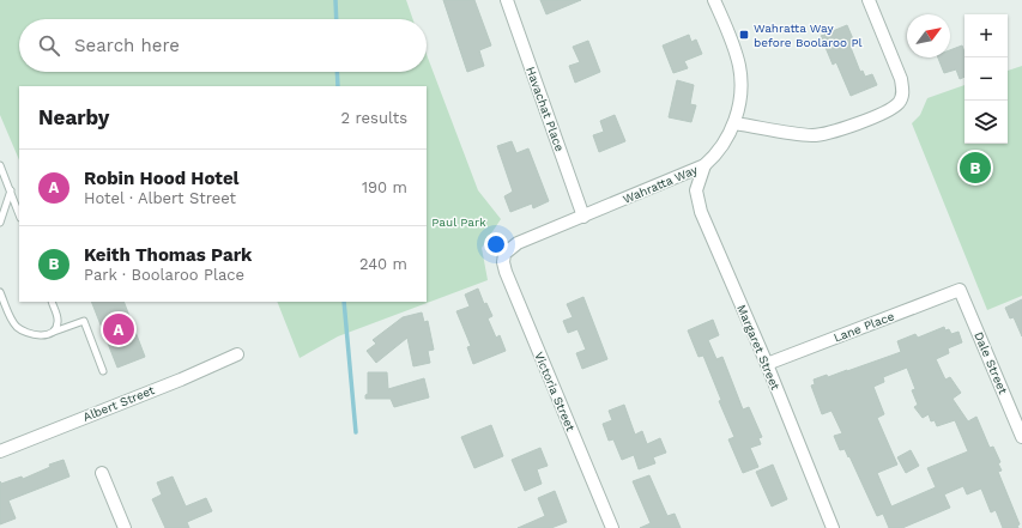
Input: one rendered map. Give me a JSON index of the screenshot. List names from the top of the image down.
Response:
{
  "streets": {
    "street": [
      "Havachat Place",
      "Wahratta Way",
      "Lane Place",
      "Margaret Street",
      "Dale Street",
      "Victoria Street",
      "Albert Street"
    ]
  },
  "crossings": [
    ["Havachat Place", "Wahratta Way"],
    ["Wahratta Way", "Margaret Street"],
    ["Wahratta Way", "Victoria Street"],
    ["Lane Place", "Margaret Street"],
    ["Lane Place", "Dale Street"]
  ],
  "parks": ["Paul Park"],
  "places": {
    "transit": ["Wahratta Way before Boolaroo Pl"]
  },
  "north": "top right",
  "page": {
    "map_buttons": ["+", "−"],
    "search": "Search here",
    "heading": ["Nearby", "2 results"],
    "list": [
      {
        "mark": "A",
        "name": "Robin Hood Hotel",
        "note": "Hotel · Albert Street",
        "value": "190 m"
      },
      {
        "mark": "B",
        "name": "Keith Thomas Park",
        "note": "Park · Boolaroo Place",
        "value": "240 m"
      }
    ],
    "pins": ["B", "A"]
  }
}
